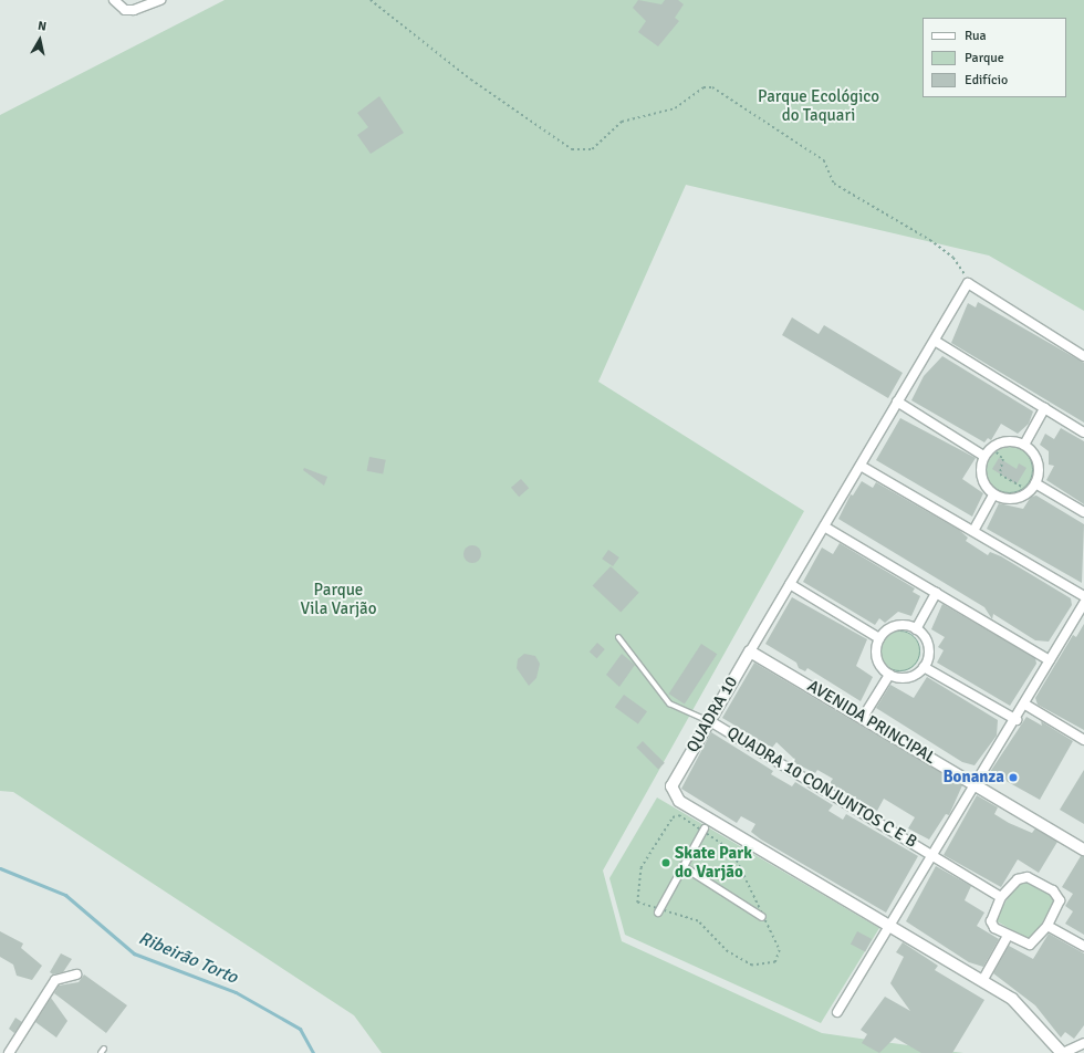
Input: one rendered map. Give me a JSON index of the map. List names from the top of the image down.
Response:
{
  "streets": {
    "street": ["QUADRA 10", "AVENIDA PRINCIPAL", "QUADRA 10 CONJUNTOS C E B"]
  },
  "crossings": [
    ["QUADRA 10", "AVENIDA PRINCIPAL"],
    ["QUADRA 10", "QUADRA 10 CONJUNTOS C E B"]
  ],
  "water": ["Ribeirão Torto"],
  "parks": ["Parque Ecológico do Taquari", "Parque Vila Varjão"],
  "places": ["Bonanza", "Skate Park do Varjão"],
  "legend": ["Rua", "Parque", "Edifício"],
  "north": "top"
}
